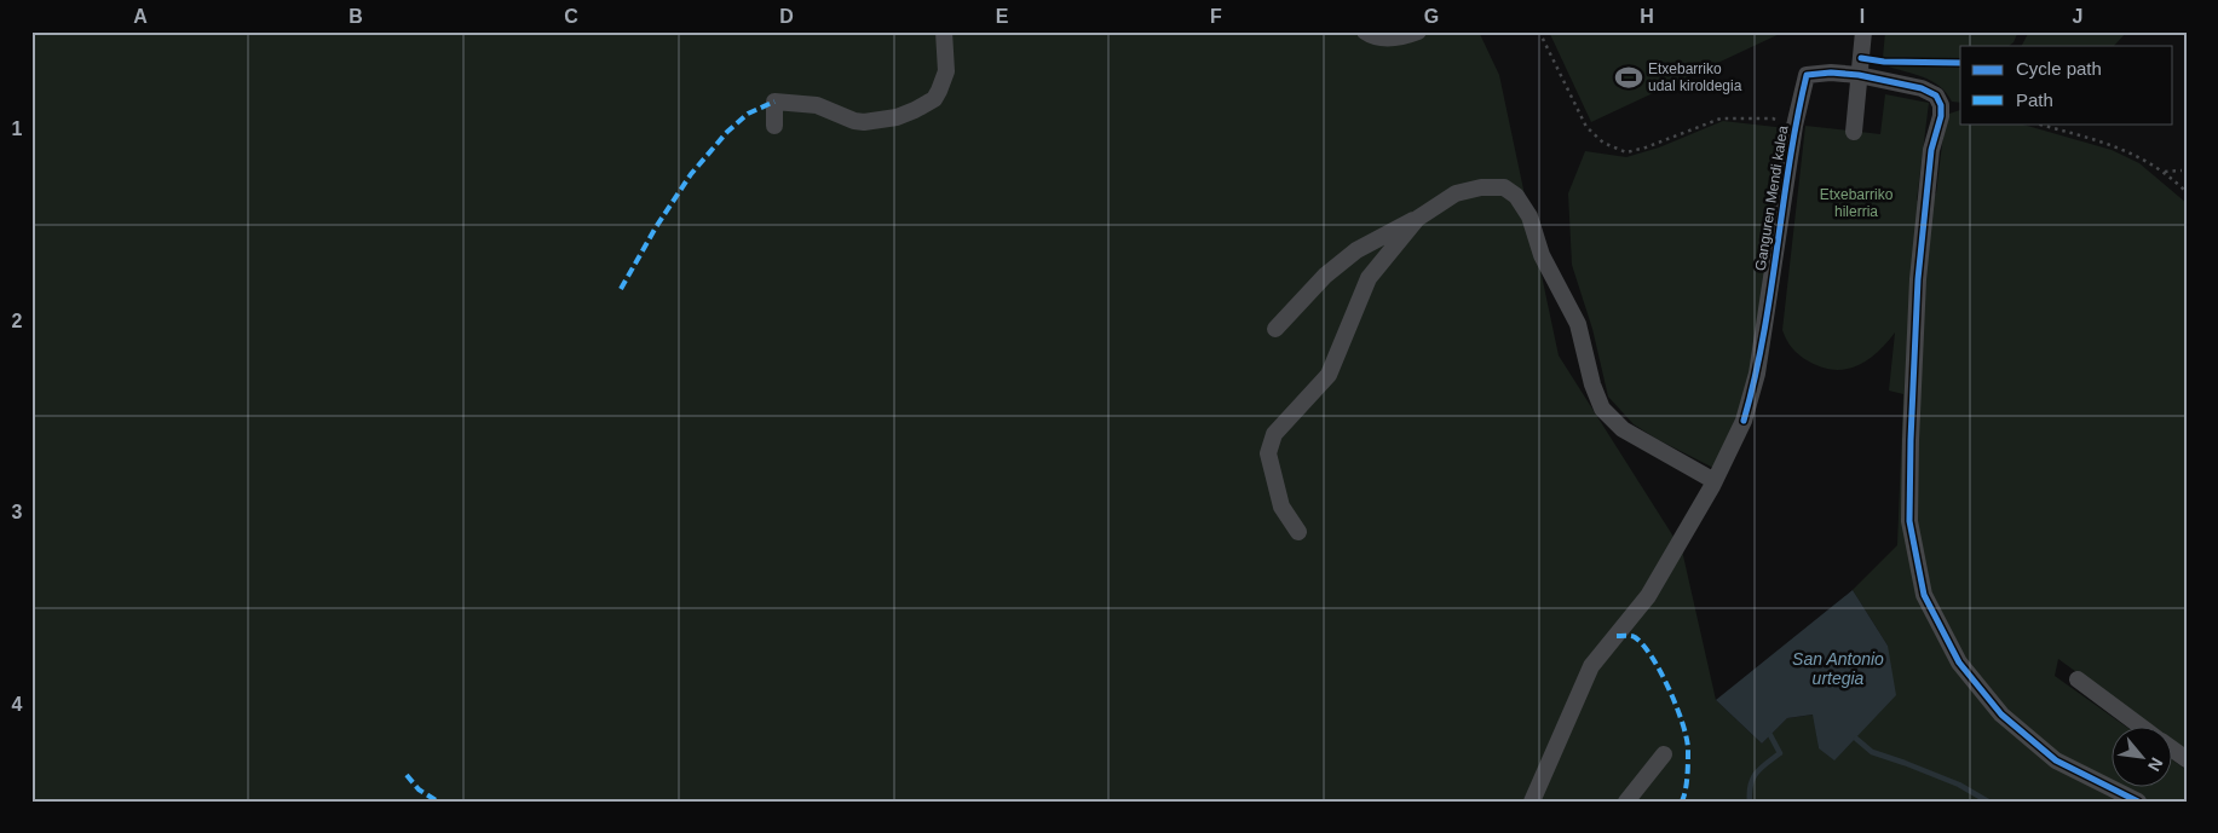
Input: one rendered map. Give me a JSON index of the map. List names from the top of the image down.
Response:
{
  "streets": {
    "street": ["Ganguren Mendi kalea"]
  },
  "water": ["San Antonio urtegia"],
  "parks": ["Etxebarriko hilerria"],
  "places": {
    "sports": ["Etxebarriko udal kiroldegia"]
  },
  "legend": ["Cycle path", "Path"],
  "north": "bottom right",
  "grid": {
    "columns": [
      "A",
      "B",
      "C",
      "D",
      "E",
      "F",
      "G",
      "H",
      "I",
      "J"
    ],
    "rows": [
      "1",
      "2",
      "3",
      "4"
    ]
  }
}
